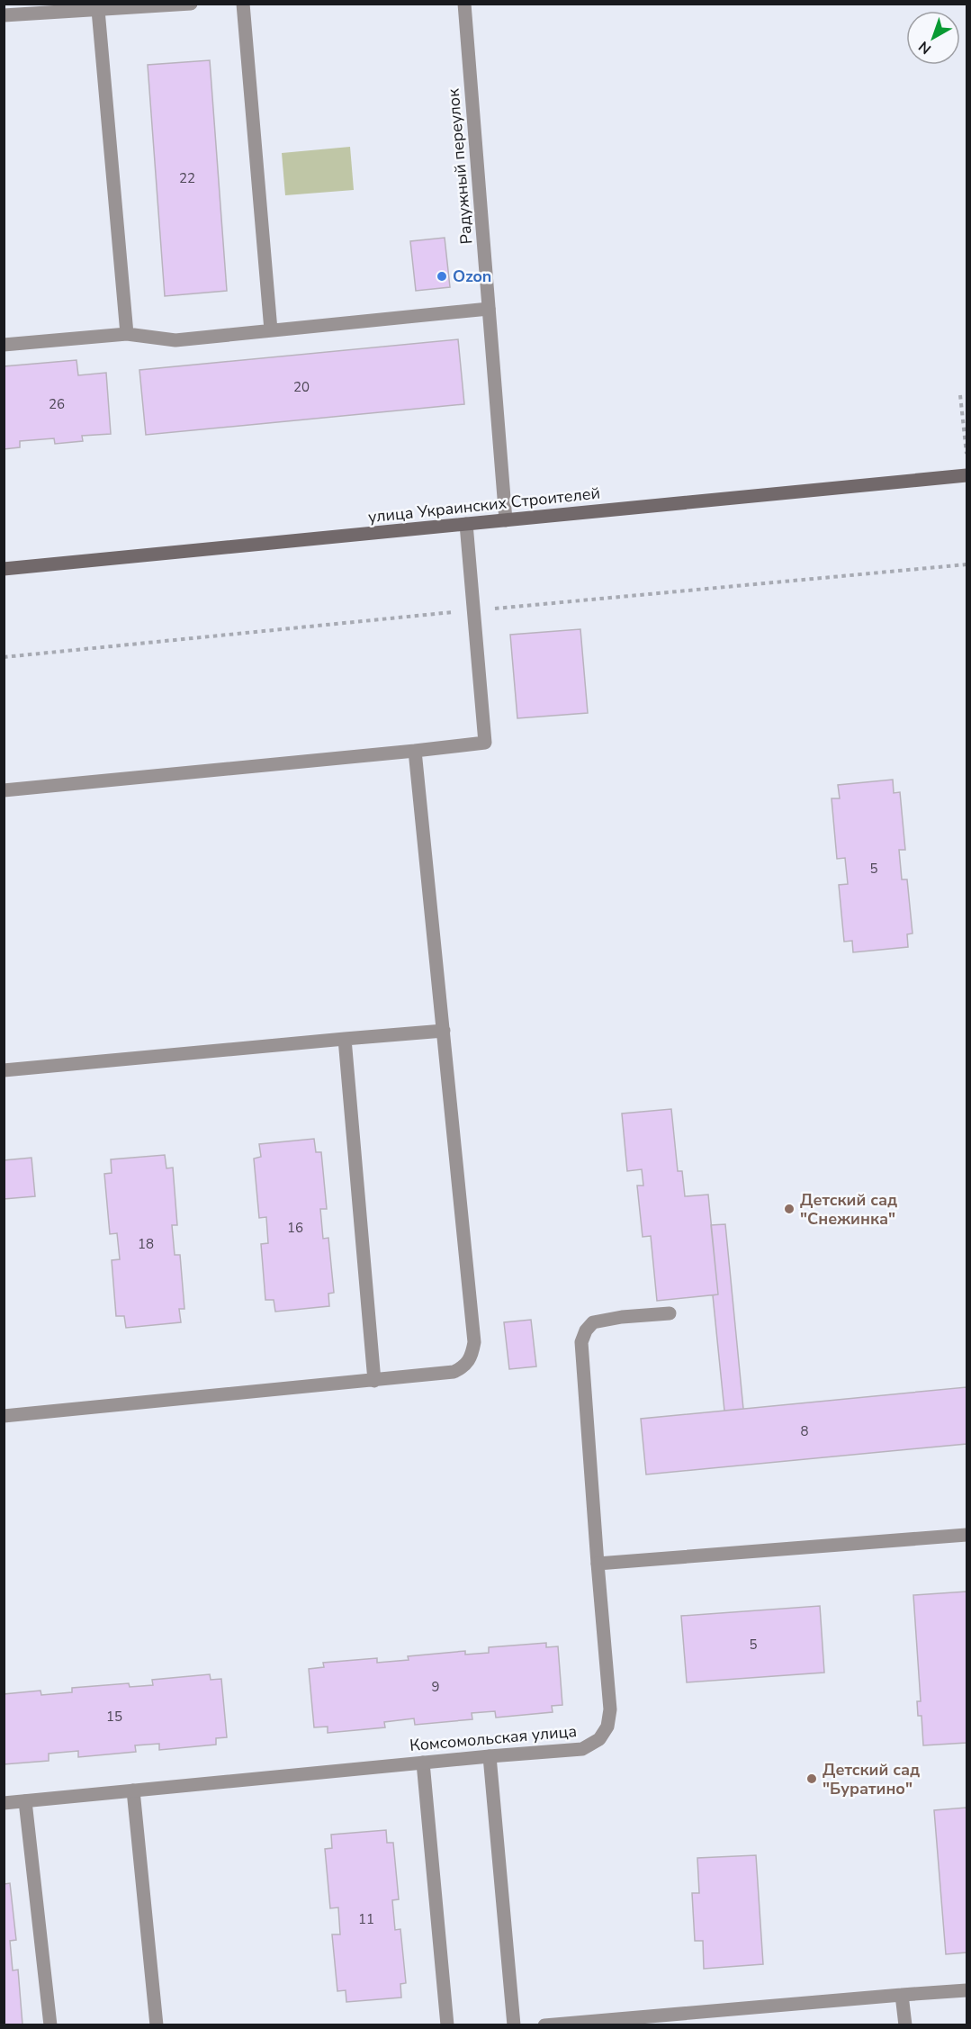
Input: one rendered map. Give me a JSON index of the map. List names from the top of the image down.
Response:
{
  "streets": {
    "street": ["Радужный переулок", "улица Украинских Строителей", "Комсомольская улица"]
  },
  "crossings": [
    ["Радужный переулок", "улица Украинских Строителей"]
  ],
  "places": ["Ozon", "Детский сад \"Снежинка\"", "Детский сад \"Буратино\""],
  "house_numbers": [
    "22",
    "20",
    "26",
    "5",
    "16",
    "18",
    "8",
    "5",
    "9",
    "15",
    "11"
  ],
  "north": "bottom left"
}
